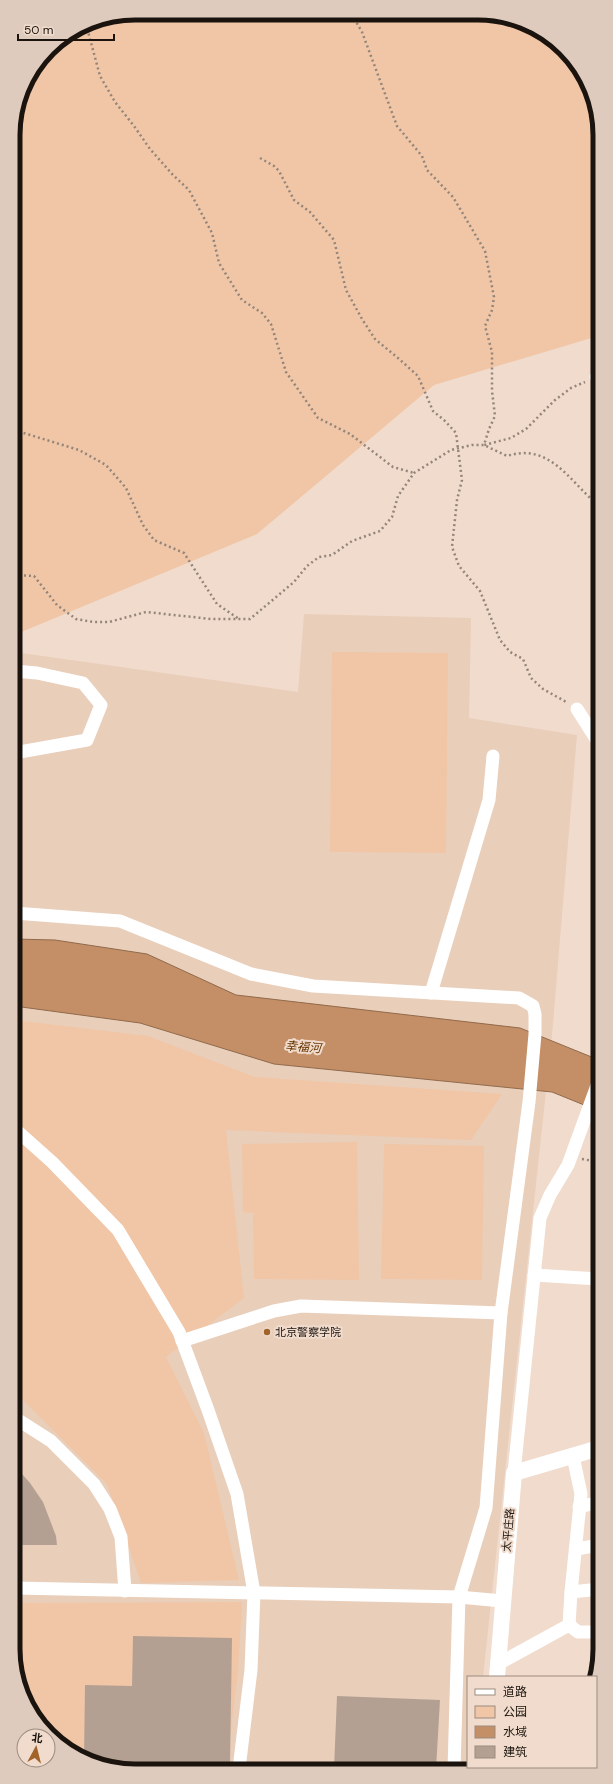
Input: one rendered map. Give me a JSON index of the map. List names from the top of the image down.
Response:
{
  "streets": {
    "street": ["太平庄路"]
  },
  "water": ["幸福河"],
  "places": ["北京警察学院"],
  "legend": [
    "道路",
    "公园",
    "水域",
    "建筑"
  ],
  "scale_bar": "50 m",
  "north": "top"
}
